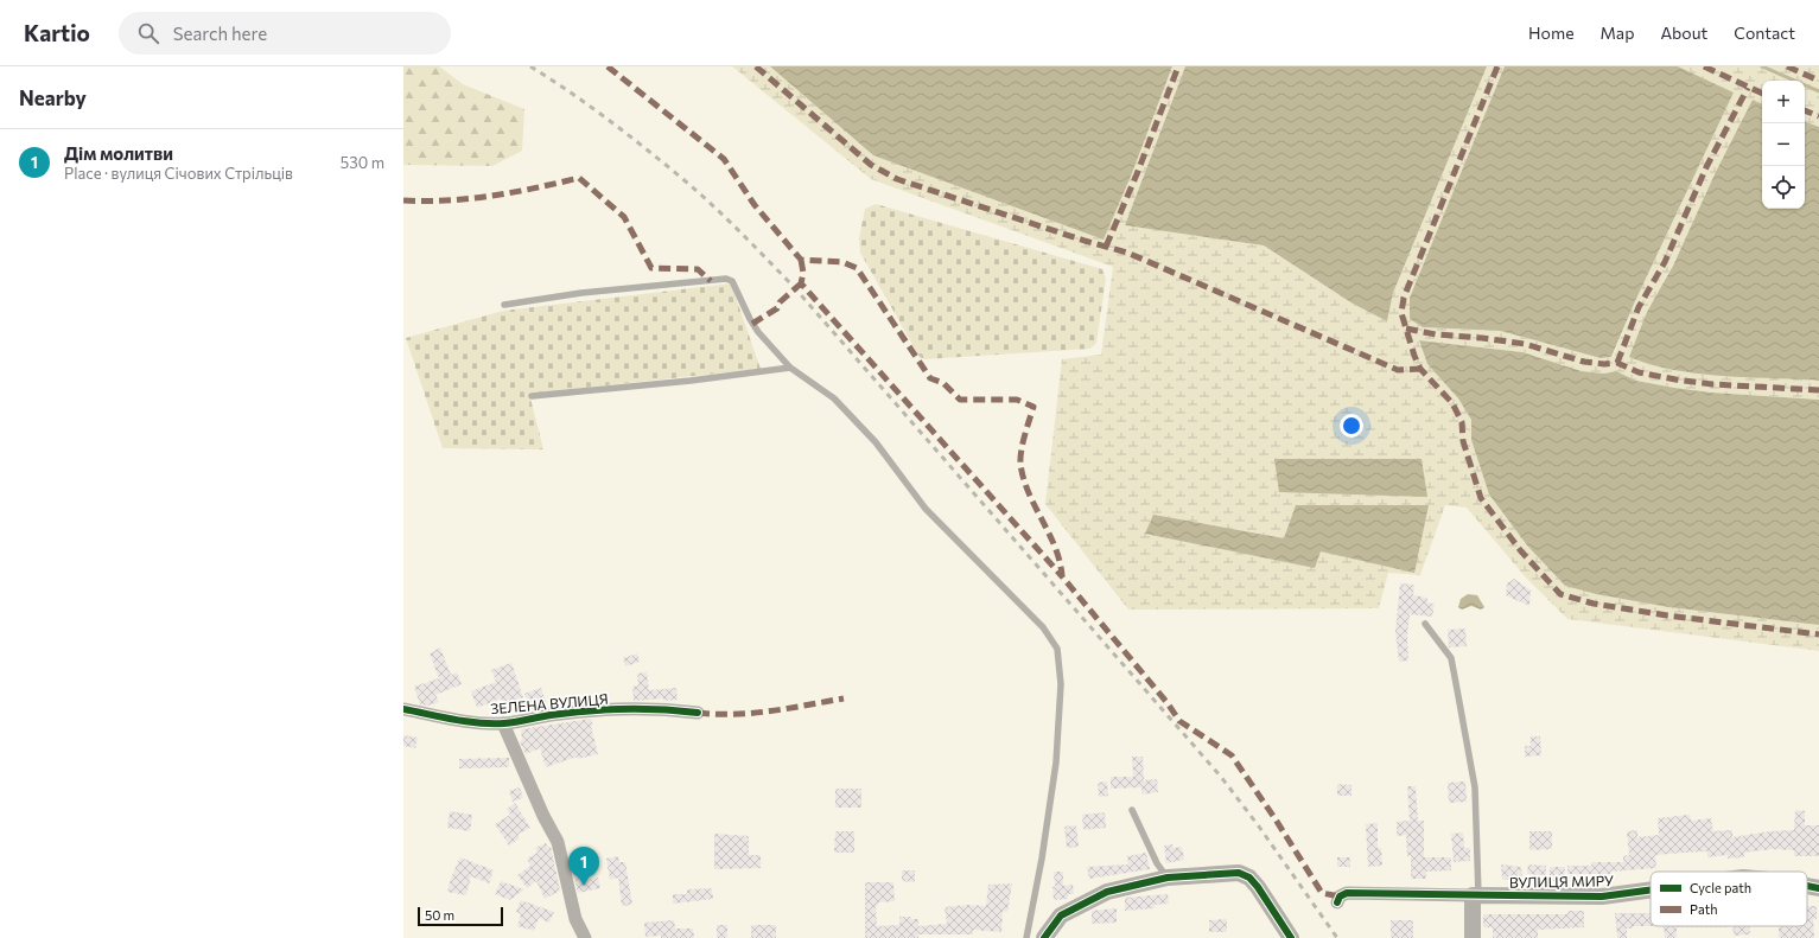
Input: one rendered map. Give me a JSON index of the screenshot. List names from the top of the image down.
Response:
{
  "streets": {
    "street": ["ЗЕЛЕНА ВУЛИЦЯ", "ВУЛИЦЯ МИРУ"]
  },
  "legend": ["Cycle path", "Path"],
  "scale_bar": "50 m",
  "page": {
    "header": "Kartio",
    "search": "Search here",
    "nav": [
      "Home",
      "Map",
      "About",
      "Contact"
    ],
    "heading": "Nearby",
    "map_buttons": ["+", "−"],
    "list": [
      {
        "mark": "1",
        "name": "Дім молитви",
        "note": "Place · вулиця Січових Стрільців",
        "value": "530 m"
      }
    ],
    "pins": "1",
    "scale": "50 m"
  }
}
